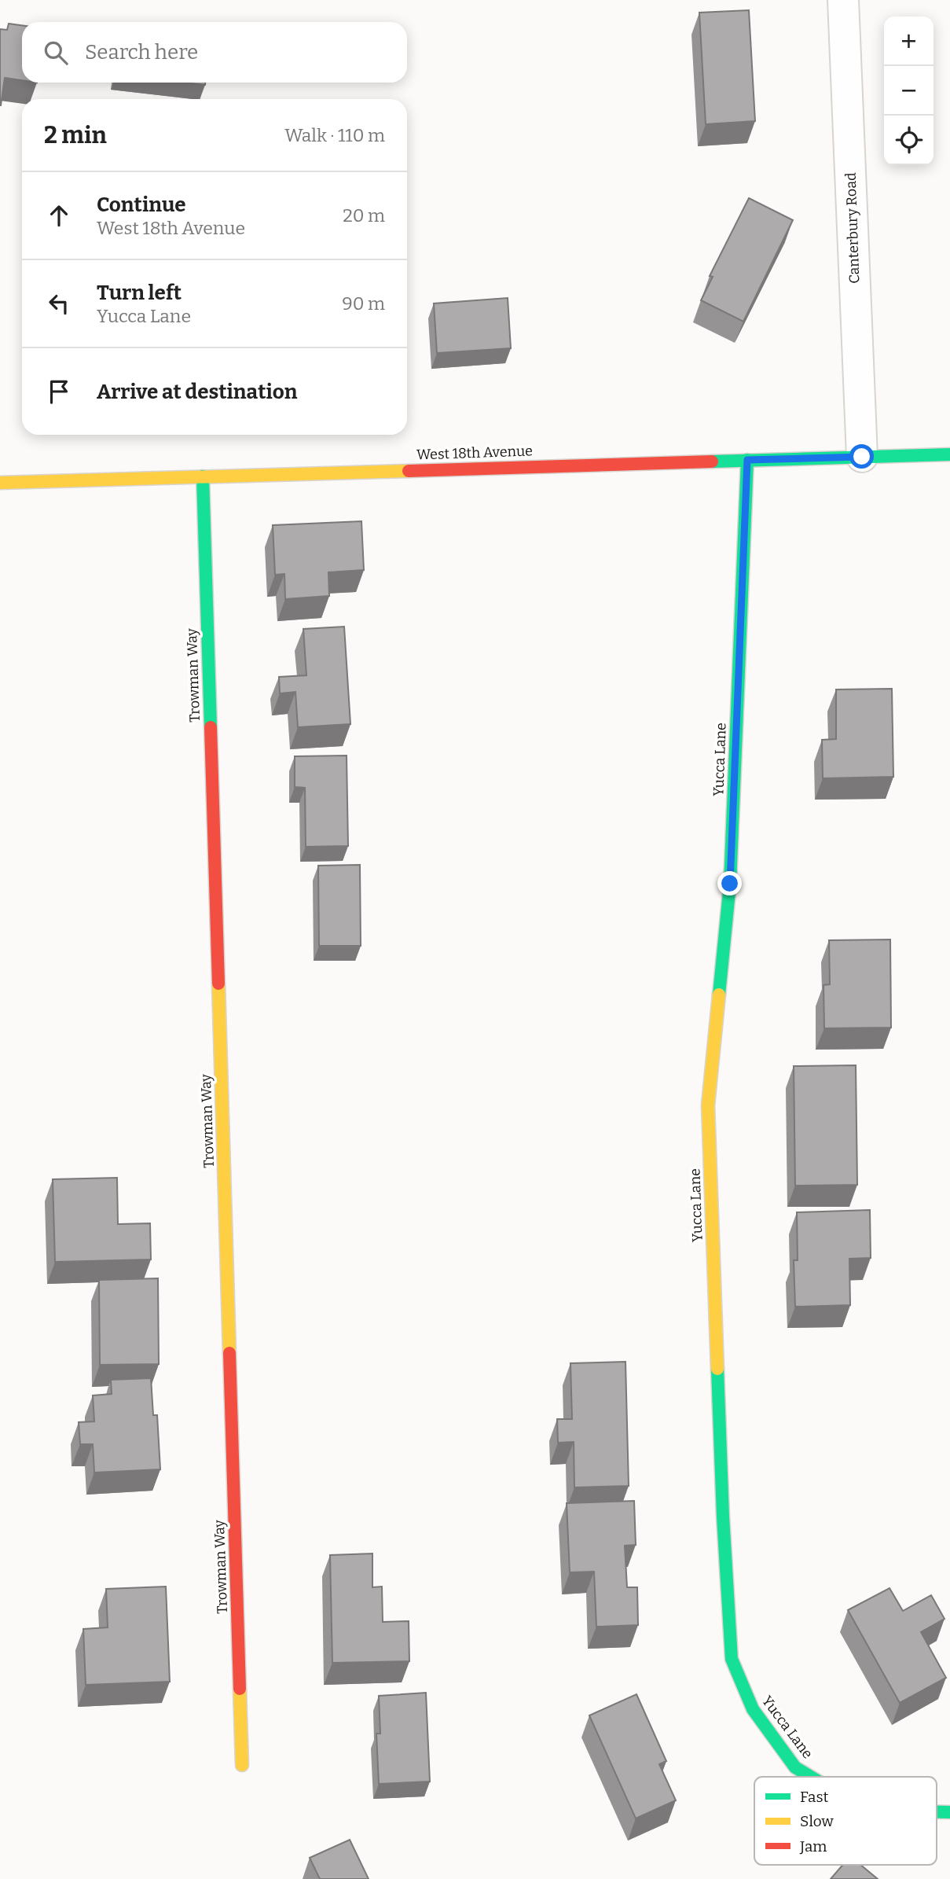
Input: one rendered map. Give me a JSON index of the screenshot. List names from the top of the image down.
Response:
{
  "streets": {
    "street": [
      "Canterbury Road",
      "West 18th Avenue",
      "Trowman Way",
      "Yucca Lane"
    ]
  },
  "crossings": [
    ["Canterbury Road", "West 18th Avenue"],
    ["West 18th Avenue", "Trowman Way"],
    ["West 18th Avenue", "Yucca Lane"]
  ],
  "legend": ["Fast", "Slow", "Jam"],
  "page": {
    "map_buttons": ["+", "−"],
    "search": "Search here",
    "heading": ["2 min", "Walk · 110 m"],
    "list": [
      ["Continue", "West 18th Avenue", "20 m"],
      ["Turn left", "Yucca Lane", "90 m"],
      "Arrive at destination"
    ]
  }
}
